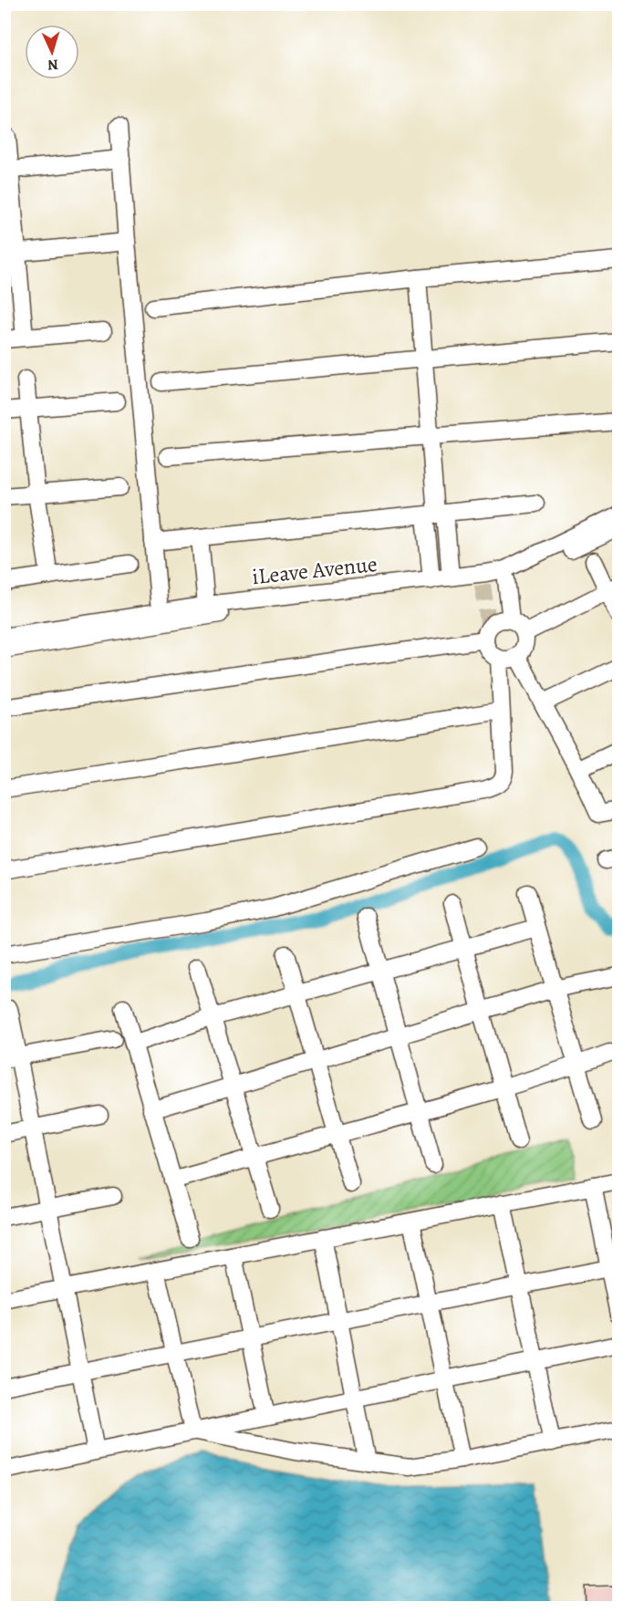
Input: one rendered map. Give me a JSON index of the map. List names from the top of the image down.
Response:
{
  "streets": {
    "street": ["iLeave Avenue"]
  },
  "north": "bottom"
}
